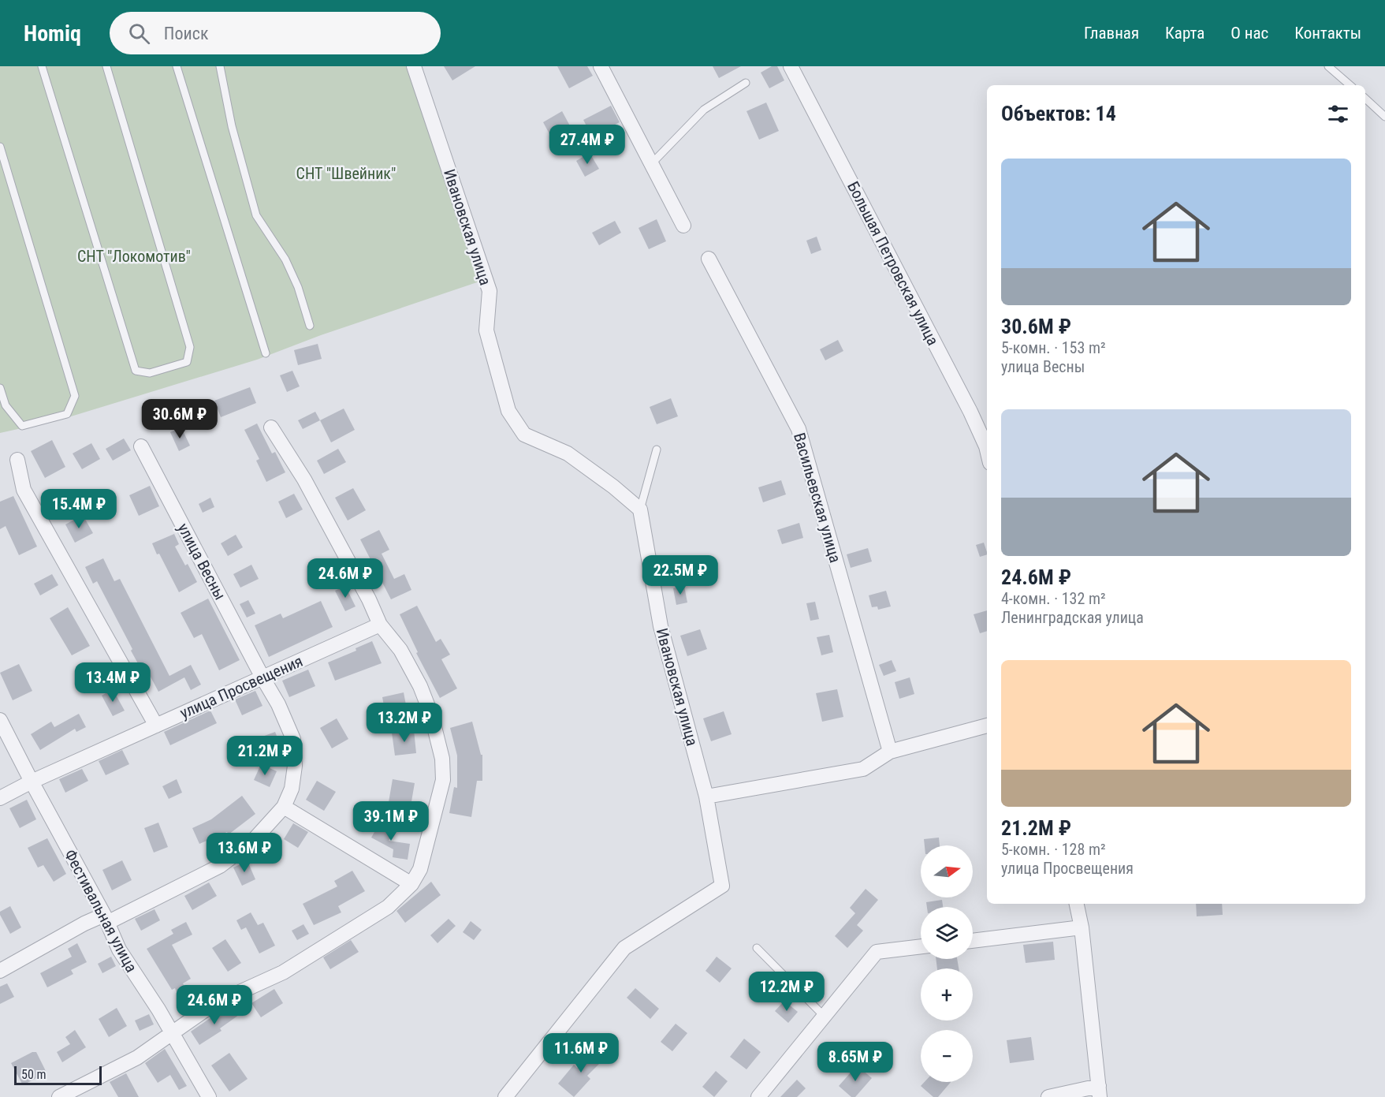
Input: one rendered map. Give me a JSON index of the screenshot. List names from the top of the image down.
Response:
{
  "streets": {
    "street": [
      "Ивановская улица",
      "Большая Петровская улица",
      "Васильевская улица",
      "улица Весны",
      "улица Просвещения",
      "Фестивальная улица"
    ]
  },
  "crossings": [
    ["улица Весны", "улица Просвещения"],
    ["улица Просвещения", "Фестивальная улица"]
  ],
  "parks": ["СНТ \"Швейник\"", "СНТ \"Локомотив\""],
  "scale_bar": "50 m",
  "north": "right",
  "page": {
    "header": "Homiq",
    "search": "Поиск",
    "nav": [
      "Главная",
      "Карта",
      "О нас",
      "Контакты"
    ],
    "heading": "Объектов: 14",
    "price": [
      "27.4M ₽",
      "30.6M ₽",
      "15.4M ₽",
      "22.5M ₽",
      "24.6M ₽",
      "13.4M ₽",
      "13.2M ₽",
      "21.2M ₽",
      "39.1M ₽",
      "13.6M ₽",
      "12.2M ₽",
      "24.6M ₽",
      "11.6M ₽",
      "8.65M ₽"
    ],
    "list": [
      {
        "name": "30.6M ₽",
        "note": "5-комн. · 153 m² · улица Весны"
      },
      {
        "name": "24.6M ₽",
        "note": "4-комн. · 132 m² · Ленинградская улица"
      },
      {
        "name": "21.2M ₽",
        "note": "5-комн. · 128 m² · улица Просвещения"
      }
    ],
    "map_buttons": ["+", "−"],
    "scale": "50 m"
  }
}
